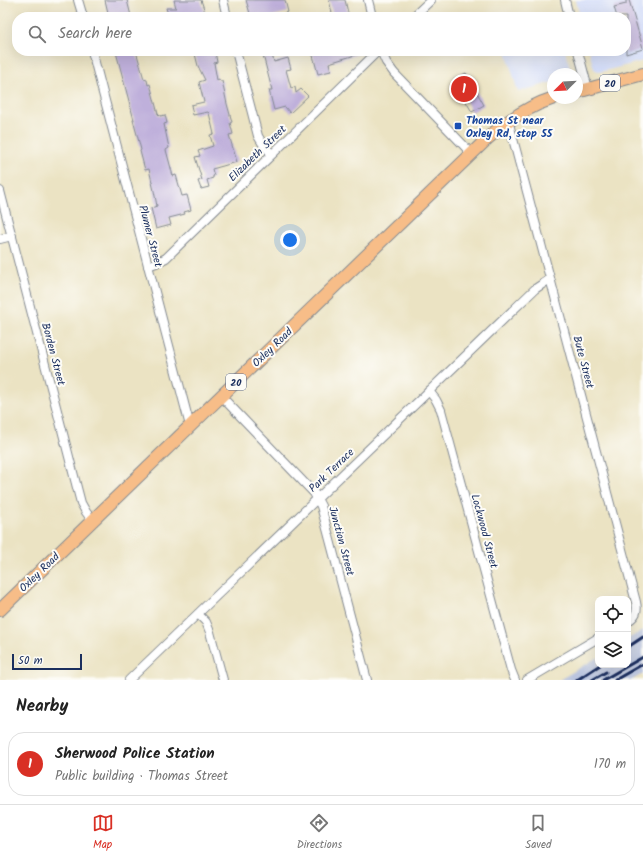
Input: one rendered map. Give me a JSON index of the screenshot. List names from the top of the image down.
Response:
{
  "streets": {
    "main road": ["20", "Oxley Road"],
    "street": [
      "Elizabeth Street",
      "Plumer Street",
      "Borden Street",
      "Bute Street",
      "Park Terrace",
      "Lockwood Street",
      "Junction Street"
    ]
  },
  "crossings": [
    ["Elizabeth Street", "Plumer Street"],
    ["Plumer Street", "Oxley Road"],
    ["Oxley Road", "Borden Street"],
    ["Oxley Road", "Bute Street"],
    ["Oxley Road", "Junction Street"],
    ["Bute Street", "Park Terrace"],
    ["Park Terrace", "Lockwood Street"],
    ["Park Terrace", "Junction Street"]
  ],
  "places": {
    "transit": ["Thomas St near Oxley Rd, stop 55"]
  },
  "scale_bar": "50 m",
  "north": "bottom left",
  "page": {
    "search": "Search here",
    "pins": "1",
    "scale": "50 m",
    "heading": "Nearby",
    "list": [
      {
        "mark": "1",
        "name": "Sherwood Police Station",
        "note": "Public building · Thomas Street",
        "value": "170 m"
      }
    ],
    "nav": ["Map", "Directions", "Saved"]
  }
}
